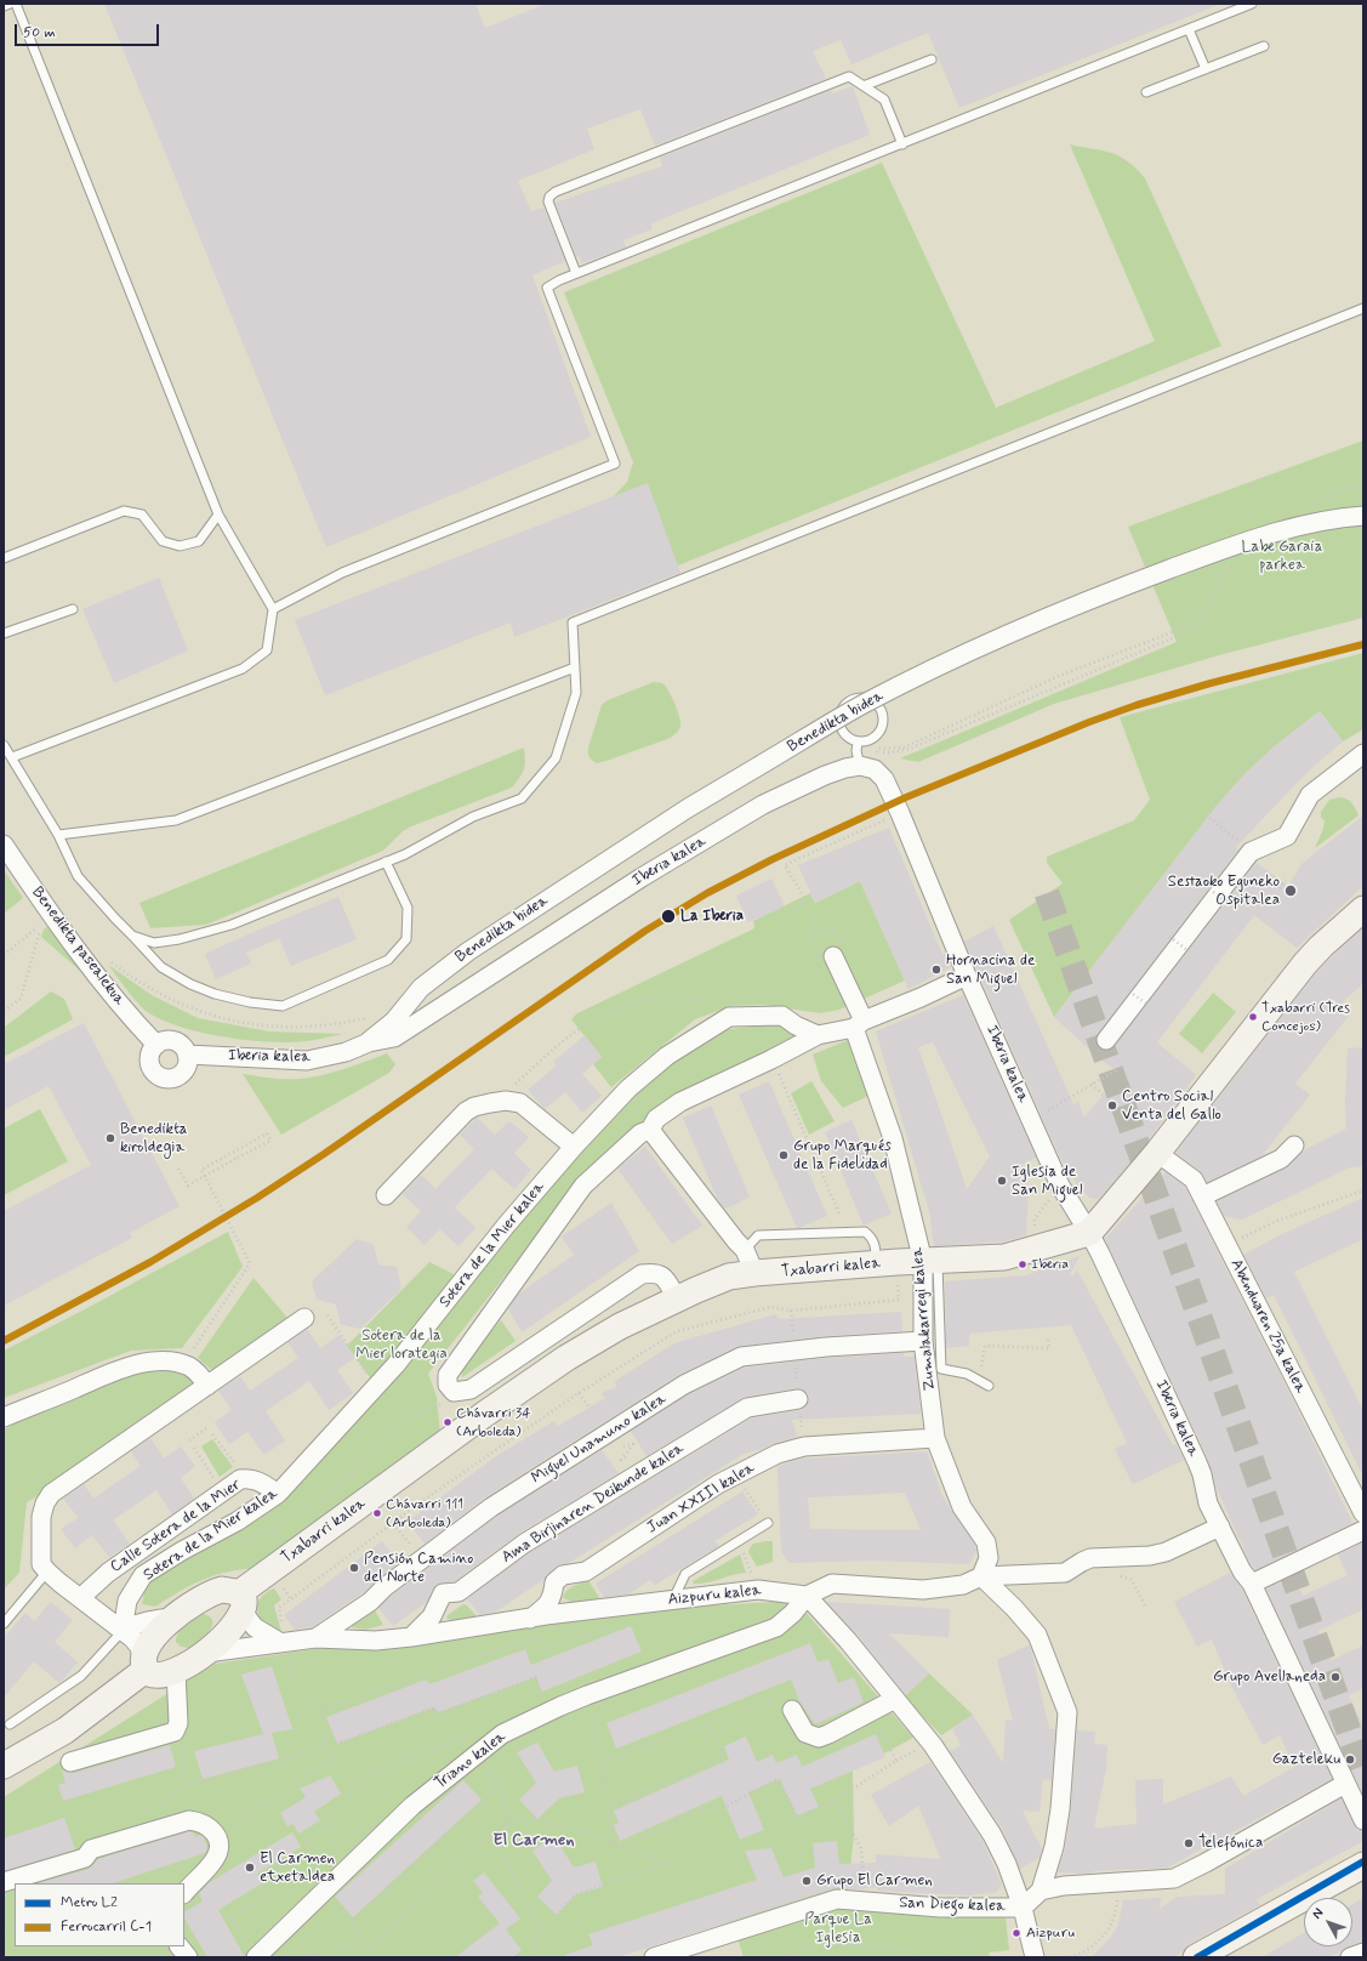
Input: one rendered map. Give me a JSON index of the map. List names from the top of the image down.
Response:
{
  "streets": {
    "street": [
      "Benedikta bidea",
      "Iberia kalea",
      "Benedikta pasealekua",
      "Sotera de la Mier kalea",
      "Txabarri kalea",
      "Zumalakarregi kalea",
      "Abenduaren 25a kalea",
      "Miguel Unamuno kalea",
      "Juan XXIII kalea",
      "Ama Birjinaren Deikunde kalea",
      "Calle Sotera de la Mier",
      "Aizpuru kalea",
      "Triano kalea",
      "San Diego kalea"
    ]
  },
  "crossings": [
    ["Benedikta bidea", "Iberia kalea"],
    ["Iberia kalea", "Benedikta pasealekua"],
    ["Iberia kalea", "Txabarri kalea"],
    ["Sotera de la Mier kalea", "Calle Sotera de la Mier"],
    ["Txabarri kalea", "Zumalakarregi kalea"],
    ["Txabarri kalea", "Aizpuru kalea"],
    ["Zumalakarregi kalea", "Miguel Unamuno kalea"],
    ["Zumalakarregi kalea", "Juan XXIII kalea"],
    ["Miguel Unamuno kalea", "Aizpuru kalea"],
    ["Juan XXIII kalea", "Aizpuru kalea"],
    ["Ama Birjinaren Deikunde kalea", "Aizpuru kalea"],
    ["Aizpuru kalea", "Triano kalea"]
  ],
  "districts": ["El Carmen"],
  "parks": ["Labe Garaia parkea", "Sotera de la Mier lorategia", "Parque La Iglesia"],
  "places": [
    "Sestaoko Eguneko Ospitalea",
    "La Iberia",
    "Hornacina de San Miguel",
    "Txabarri (Tres Concejos)",
    "Centro Social Venta del Gallo",
    "Benedikta kiroldegia",
    "Grupo Marqués de la Fidelidad",
    "Iglesia de San Miguel",
    "Iberia",
    "Chávarri 34 (Arboleda)",
    "Chávarri 111 (Arboleda)",
    "Pensión Camino del Norte",
    "Grupo Avellaneda",
    "Gazteleku",
    "Telefónica",
    "El Carmen etxetaldea",
    "Grupo El Carmen",
    "Aizpuru"
  ],
  "lines": ["rail line C-1", "metro line L2"],
  "legend": ["Metro L2", "Ferrocarril C-1"],
  "scale_bar": "50 m",
  "north": "top left"
}
